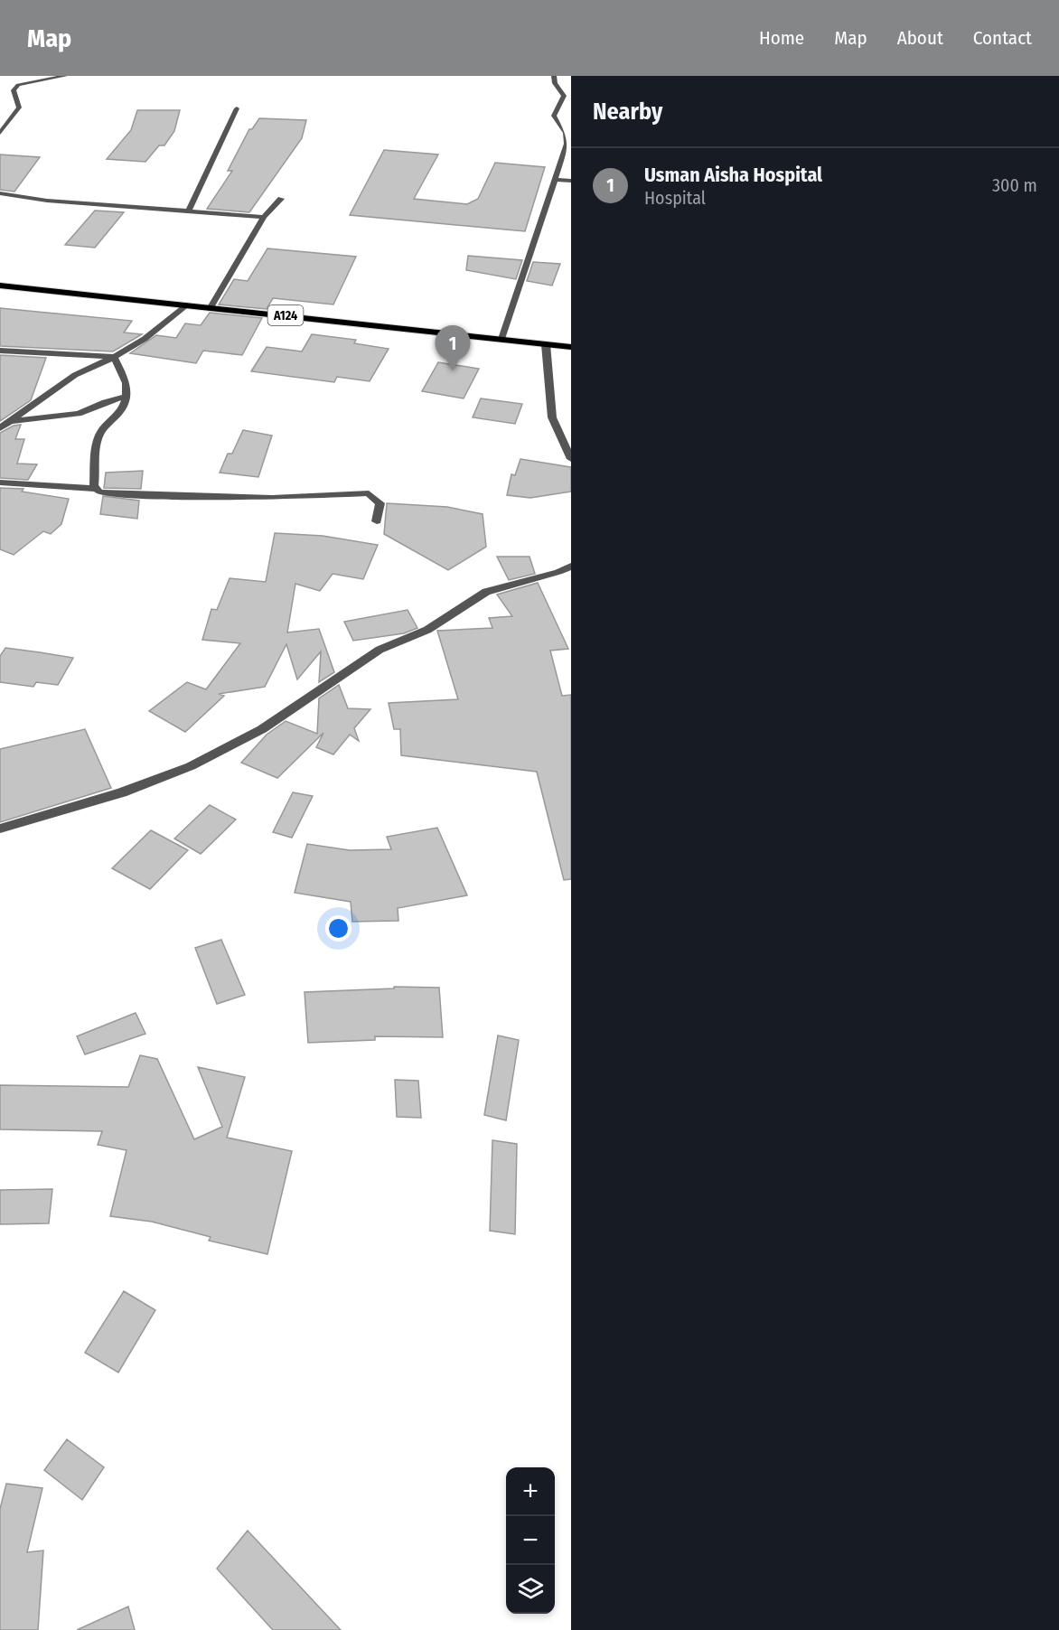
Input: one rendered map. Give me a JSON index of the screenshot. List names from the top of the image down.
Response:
{
  "streets": {
    "highway": ["A124"]
  },
  "page": {
    "header": "Map",
    "nav": [
      "Home",
      "Map",
      "About",
      "Contact"
    ],
    "heading": "Nearby",
    "list": [
      {
        "mark": "1",
        "name": "Usman Aisha Hospital",
        "note": "Hospital",
        "value": "300 m"
      }
    ],
    "pins": "1",
    "map_buttons": ["+", "−"]
  }
}
